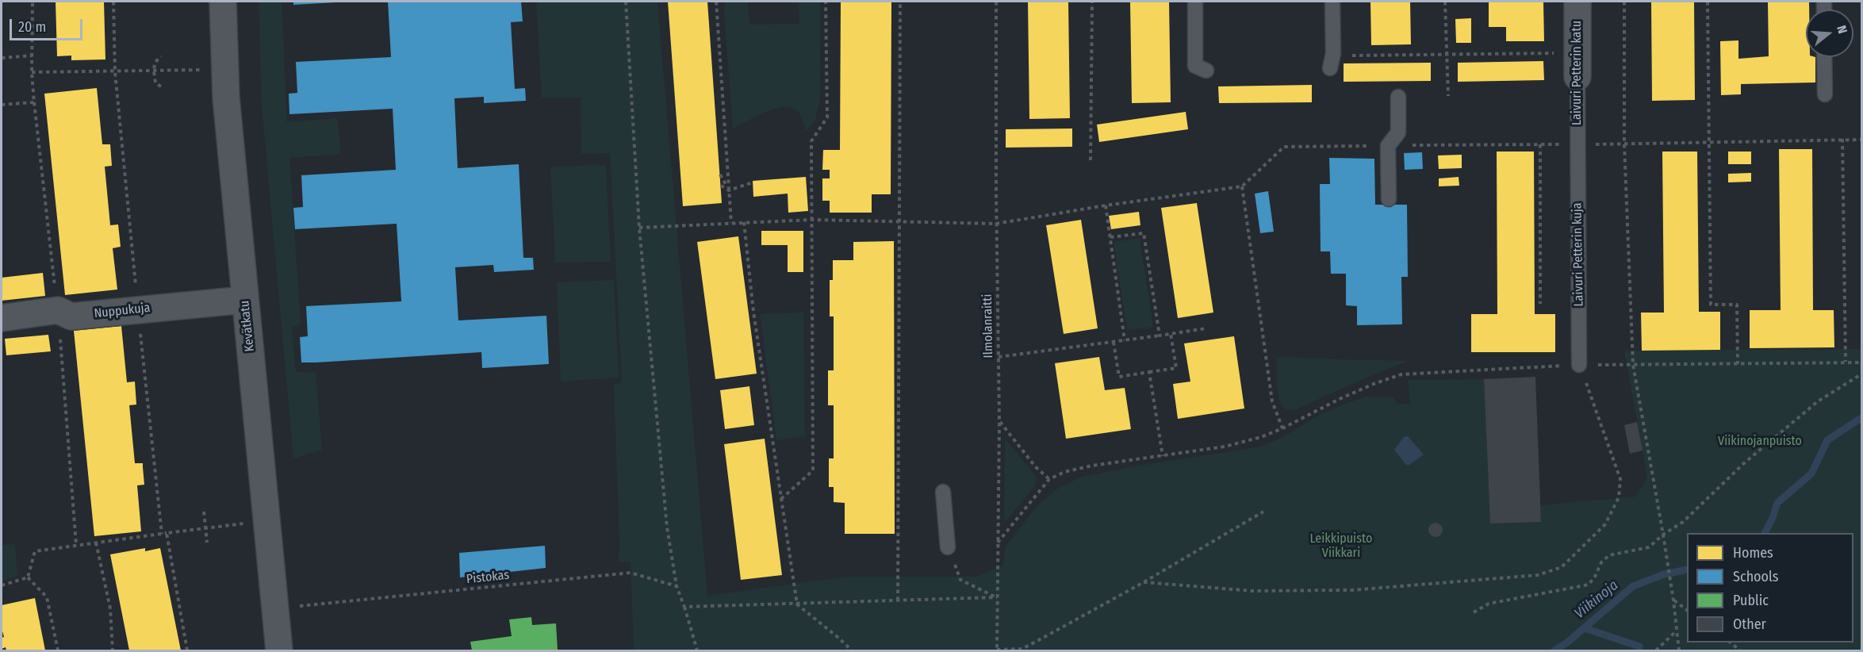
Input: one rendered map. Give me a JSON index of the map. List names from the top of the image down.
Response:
{
  "streets": {
    "street": ["Laivuri Petterin katu", "Nuppukuja", "Kevätkatu"],
    "lane": ["Laivuri Petterin kuja"],
    "path": ["Ilmolanraitti", "Pistokas"]
  },
  "crossings": [
    ["Laivuri Petterin katu", "Laivuri Petterin kuja"],
    ["Nuppukuja", "Kevätkatu"]
  ],
  "water": ["Viikinoja"],
  "parks": ["Viikinojanpuisto", "Leikkipuisto Viikkari"],
  "legend": [
    "Homes",
    "Schools",
    "Public",
    "Other"
  ],
  "scale_bar": "20 m",
  "north": "right"
}
